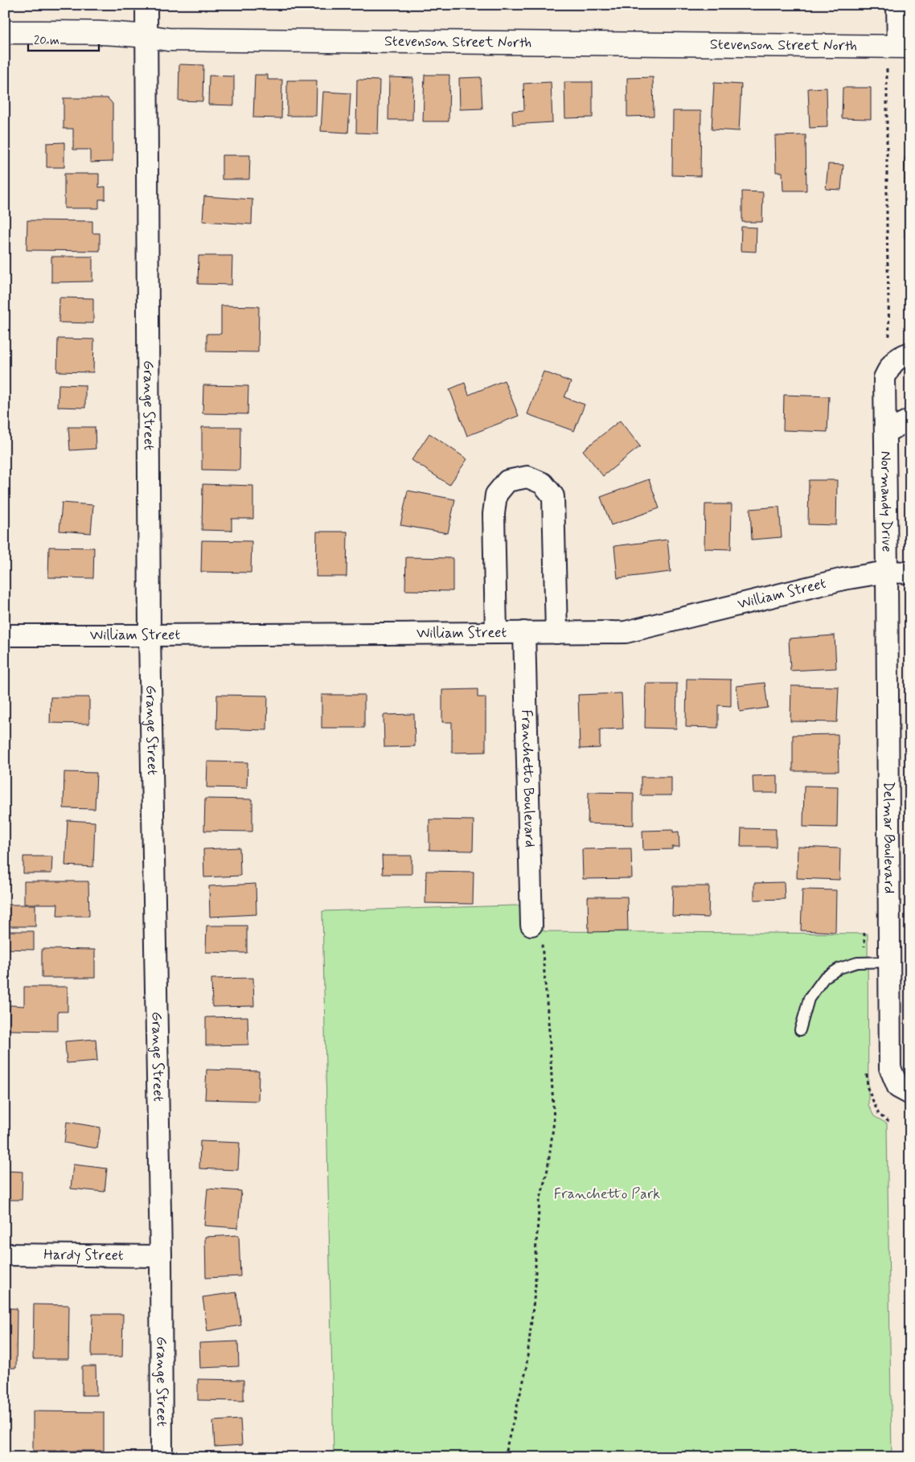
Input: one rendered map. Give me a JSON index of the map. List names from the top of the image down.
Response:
{
  "streets": {
    "main road": ["Stevenson Street North"],
    "street": [
      "Grange Street",
      "Normandy Drive",
      "William Street",
      "Franchetto Boulevard",
      "Delmar Boulevard",
      "Hardy Street"
    ]
  },
  "crossings": [
    ["Stevenson Street North", "Grange Street"],
    ["Grange Street", "William Street"],
    ["Grange Street", "Hardy Street"],
    ["Normandy Drive", "William Street"],
    ["Normandy Drive", "Delmar Boulevard"],
    ["William Street", "Franchetto Boulevard"],
    ["William Street", "Delmar Boulevard"]
  ],
  "parks": ["Franchetto Park"],
  "scale_bar": "20 m"
}
